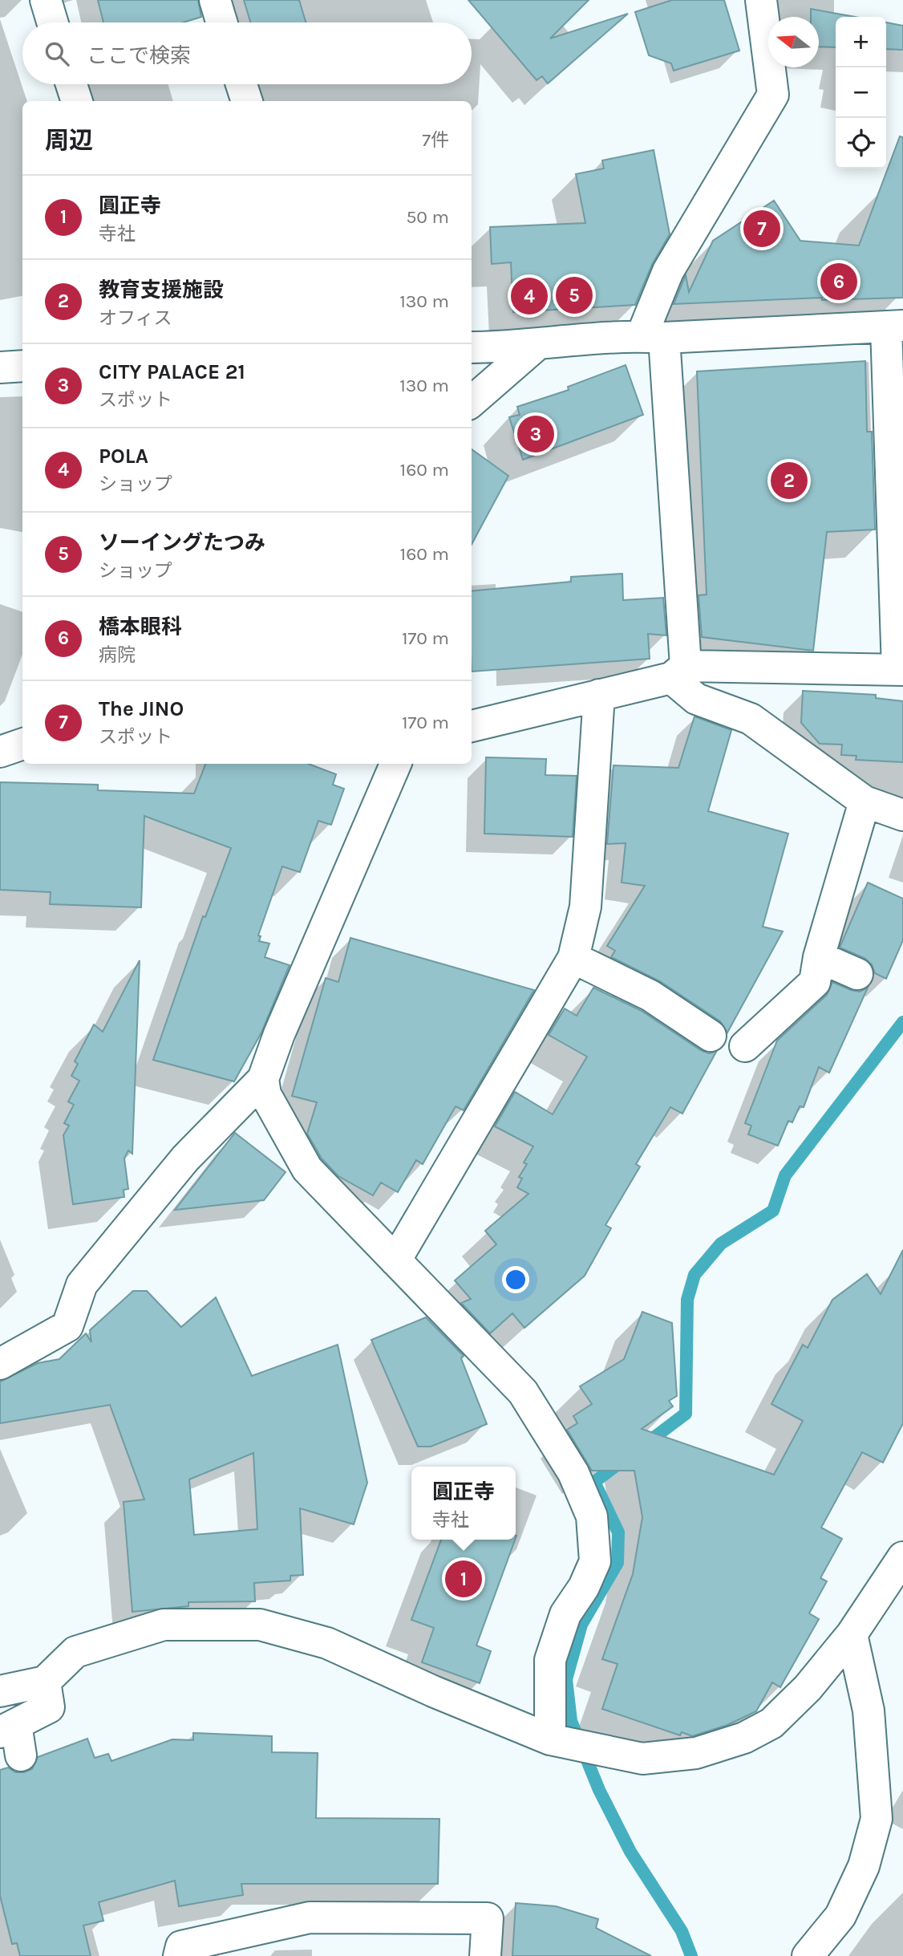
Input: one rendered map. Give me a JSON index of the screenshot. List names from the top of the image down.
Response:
{
  "north": "left",
  "page": {
    "map_buttons": ["+", "−"],
    "search": "ここで検索",
    "heading": ["周辺", "7件"],
    "list": [
      {
        "mark": "1",
        "name": "圓正寺",
        "note": "寺社",
        "value": "50 m"
      },
      {
        "mark": "2",
        "name": "教育支援施設",
        "note": "オフィス",
        "value": "130 m"
      },
      {
        "mark": "3",
        "name": "CITY PALACE 21",
        "note": "スポット",
        "value": "130 m"
      },
      {
        "mark": "4",
        "name": "POLA",
        "note": "ショップ",
        "value": "160 m"
      },
      {
        "mark": "5",
        "name": "ソーイングたつみ",
        "note": "ショップ",
        "value": "160 m"
      },
      {
        "mark": "6",
        "name": "橋本眼科",
        "note": "病院",
        "value": "170 m"
      },
      {
        "mark": "7",
        "name": "The JINO",
        "note": "スポット",
        "value": "170 m"
      }
    ],
    "pins": [
      "7",
      "6",
      "5",
      "4",
      "3",
      "2",
      "1"
    ],
    "popup": ["圓正寺", "寺社"]
  }
}
